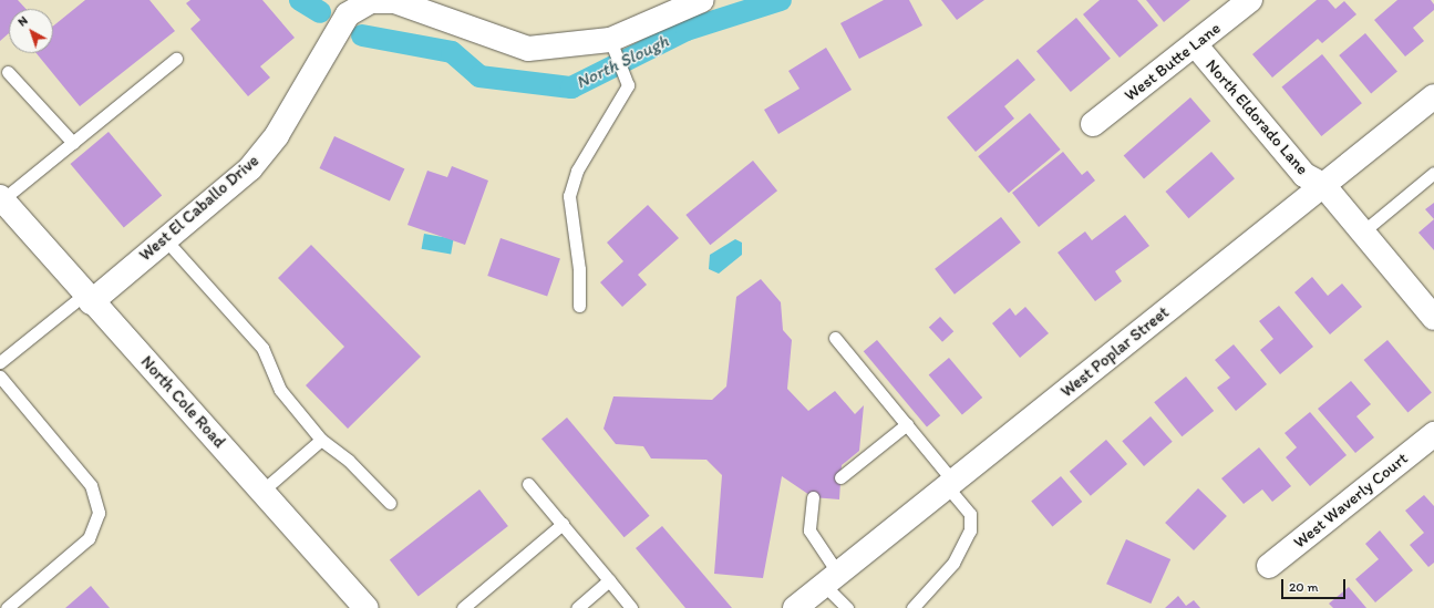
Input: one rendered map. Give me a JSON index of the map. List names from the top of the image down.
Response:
{
  "streets": {
    "street": [
      "West Butte Lane",
      "North Eldorado Lane",
      "West El Caballo Drive",
      "West Poplar Street",
      "North Cole Road",
      "West Waverly Court"
    ]
  },
  "crossings": [
    ["West Butte Lane", "North Eldorado Lane"],
    ["North Eldorado Lane", "West Poplar Street"],
    ["West El Caballo Drive", "North Cole Road"]
  ],
  "water": ["North Slough"],
  "scale_bar": "20 m",
  "north": "top left"
}
